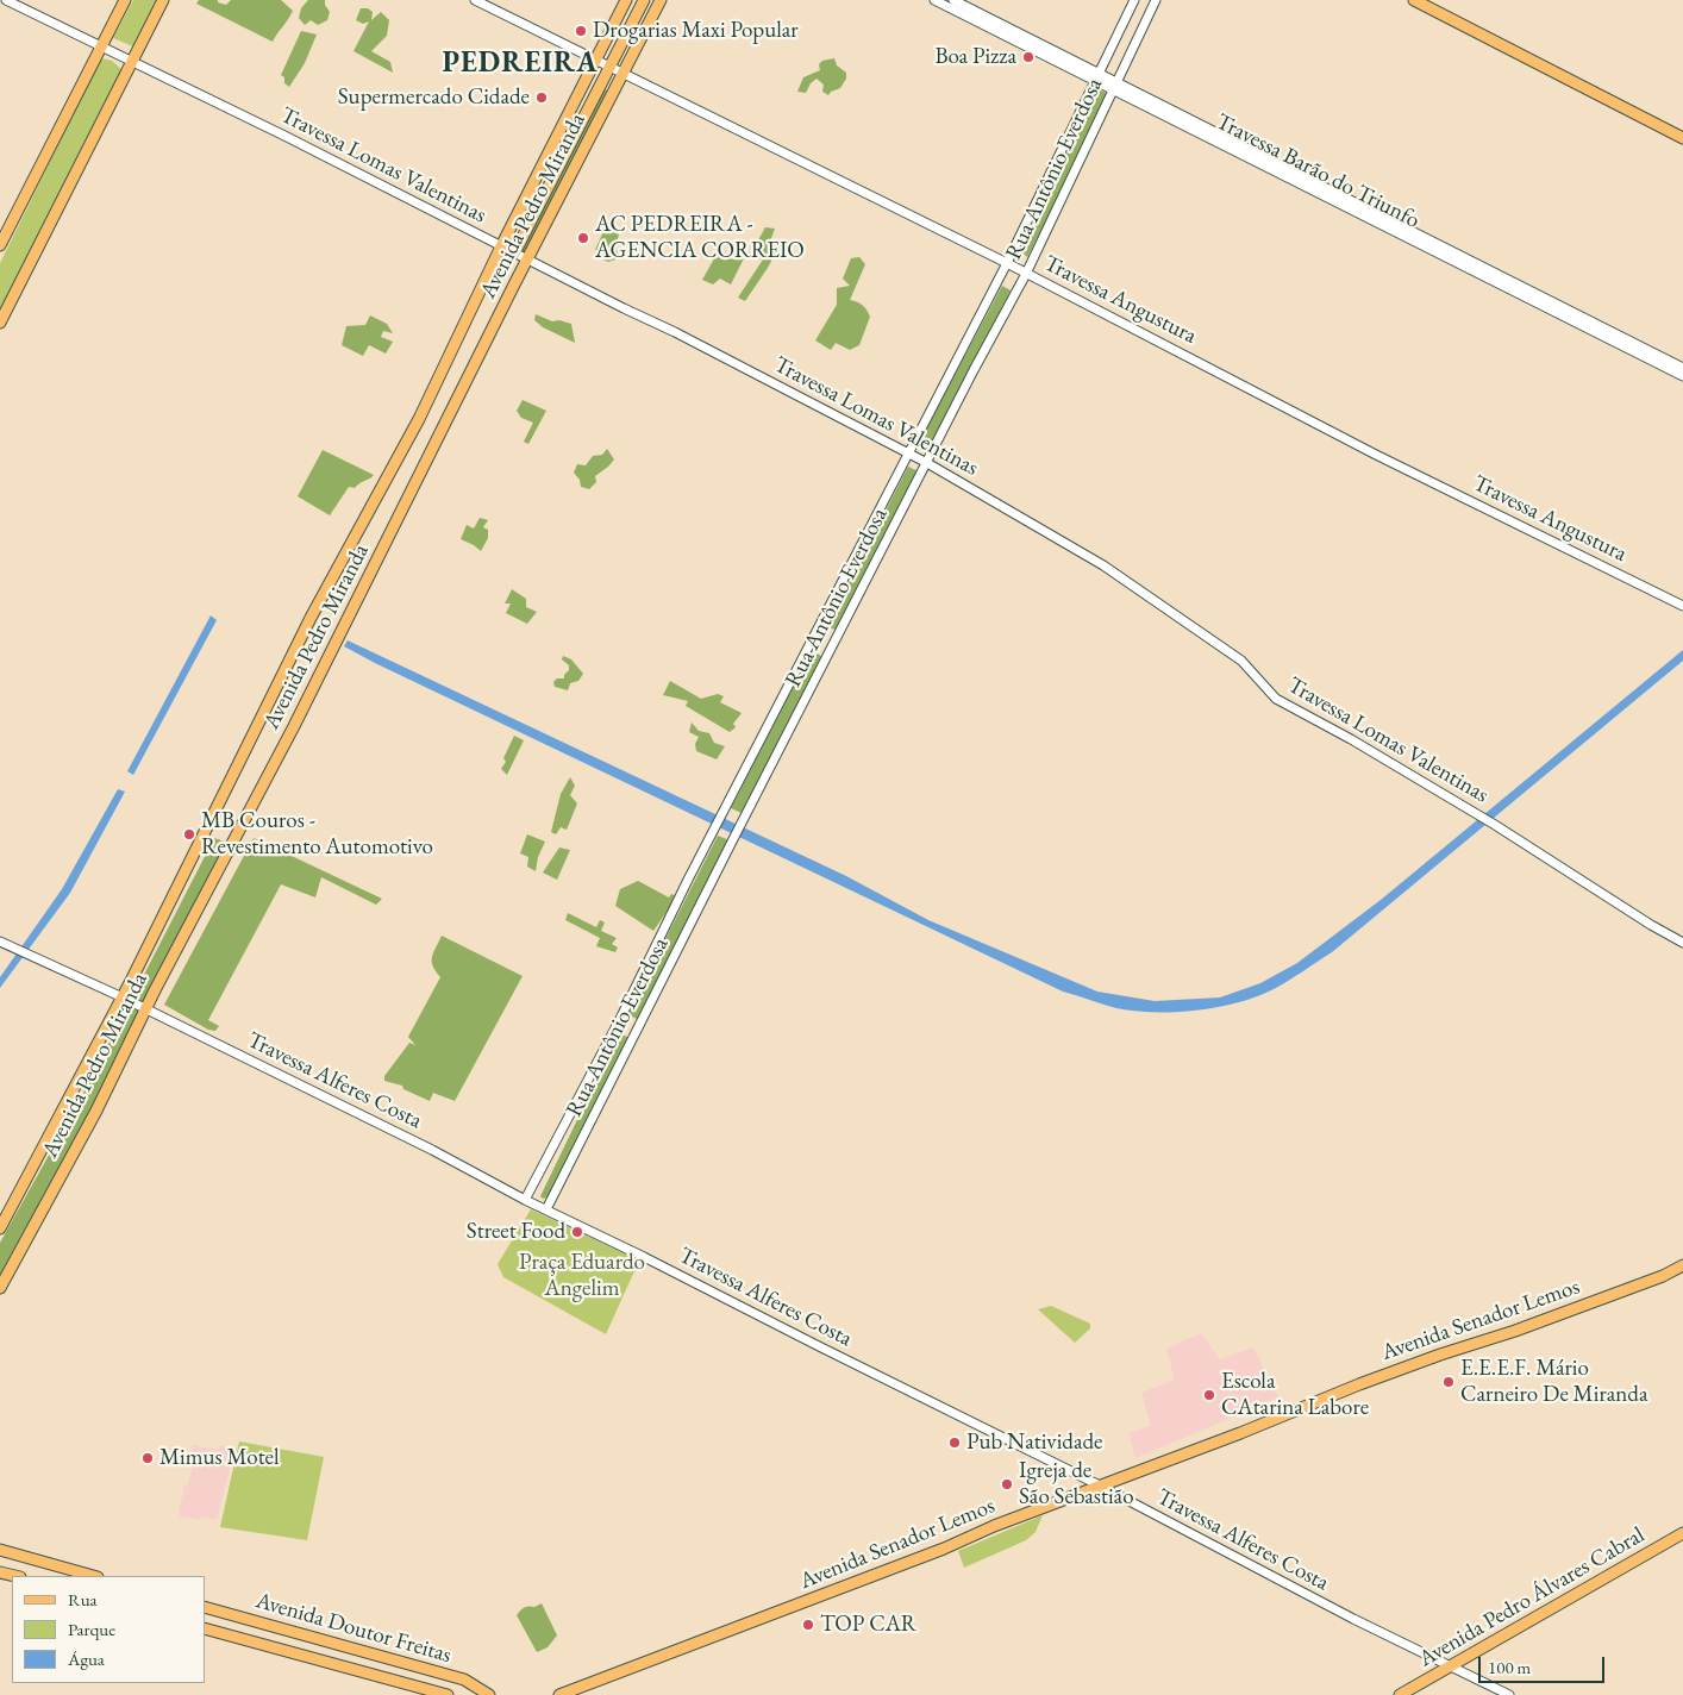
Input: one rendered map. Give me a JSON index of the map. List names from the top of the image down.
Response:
{
  "streets": {
    "main road": [
      "Avenida Pedro Miranda",
      "Avenida Senador Lemos",
      "Avenida Pedro Álvares Cabral",
      "Avenida Doutor Freitas"
    ],
    "street": [
      "Travessa Lomas Valentinas",
      "Rua Antônio Everdosa",
      "Travessa Barão do Triunfo",
      "Travessa Angustura",
      "Travessa Alferes Costa"
    ]
  },
  "crossings": [
    ["Travessa Lomas Valentinas", "Rua Antônio Everdosa"],
    ["Travessa Lomas Valentinas", "Avenida Pedro Miranda"],
    ["Rua Antônio Everdosa", "Travessa Barão do Triunfo"],
    ["Rua Antônio Everdosa", "Travessa Angustura"],
    ["Rua Antônio Everdosa", "Travessa Alferes Costa"],
    ["Avenida Pedro Miranda", "Travessa Angustura"],
    ["Avenida Pedro Miranda", "Travessa Alferes Costa"],
    ["Travessa Alferes Costa", "Avenida Senador Lemos"],
    ["Travessa Alferes Costa", "Avenida Pedro Álvares Cabral"]
  ],
  "districts": ["PEDREIRA"],
  "parks": ["Praça Eduardo Angelim"],
  "places": [
    "Drogarias Maxi Popular",
    "Boa Pizza",
    "Supermercado Cidade",
    "AC PEDREIRA - AGENCIA CORREIO",
    "MB Couros - Revestimento Automotivo",
    "Street Food",
    "E.E.E.F. Mário Carneiro De Miranda",
    "Escola CAtarina Labore",
    "Pub Natividade",
    "Mimus Motel",
    "Igreja de São Sebastião",
    "TOP CAR"
  ],
  "legend": ["Rua", "Parque", "Água"],
  "scale_bar": "100 m"
}
